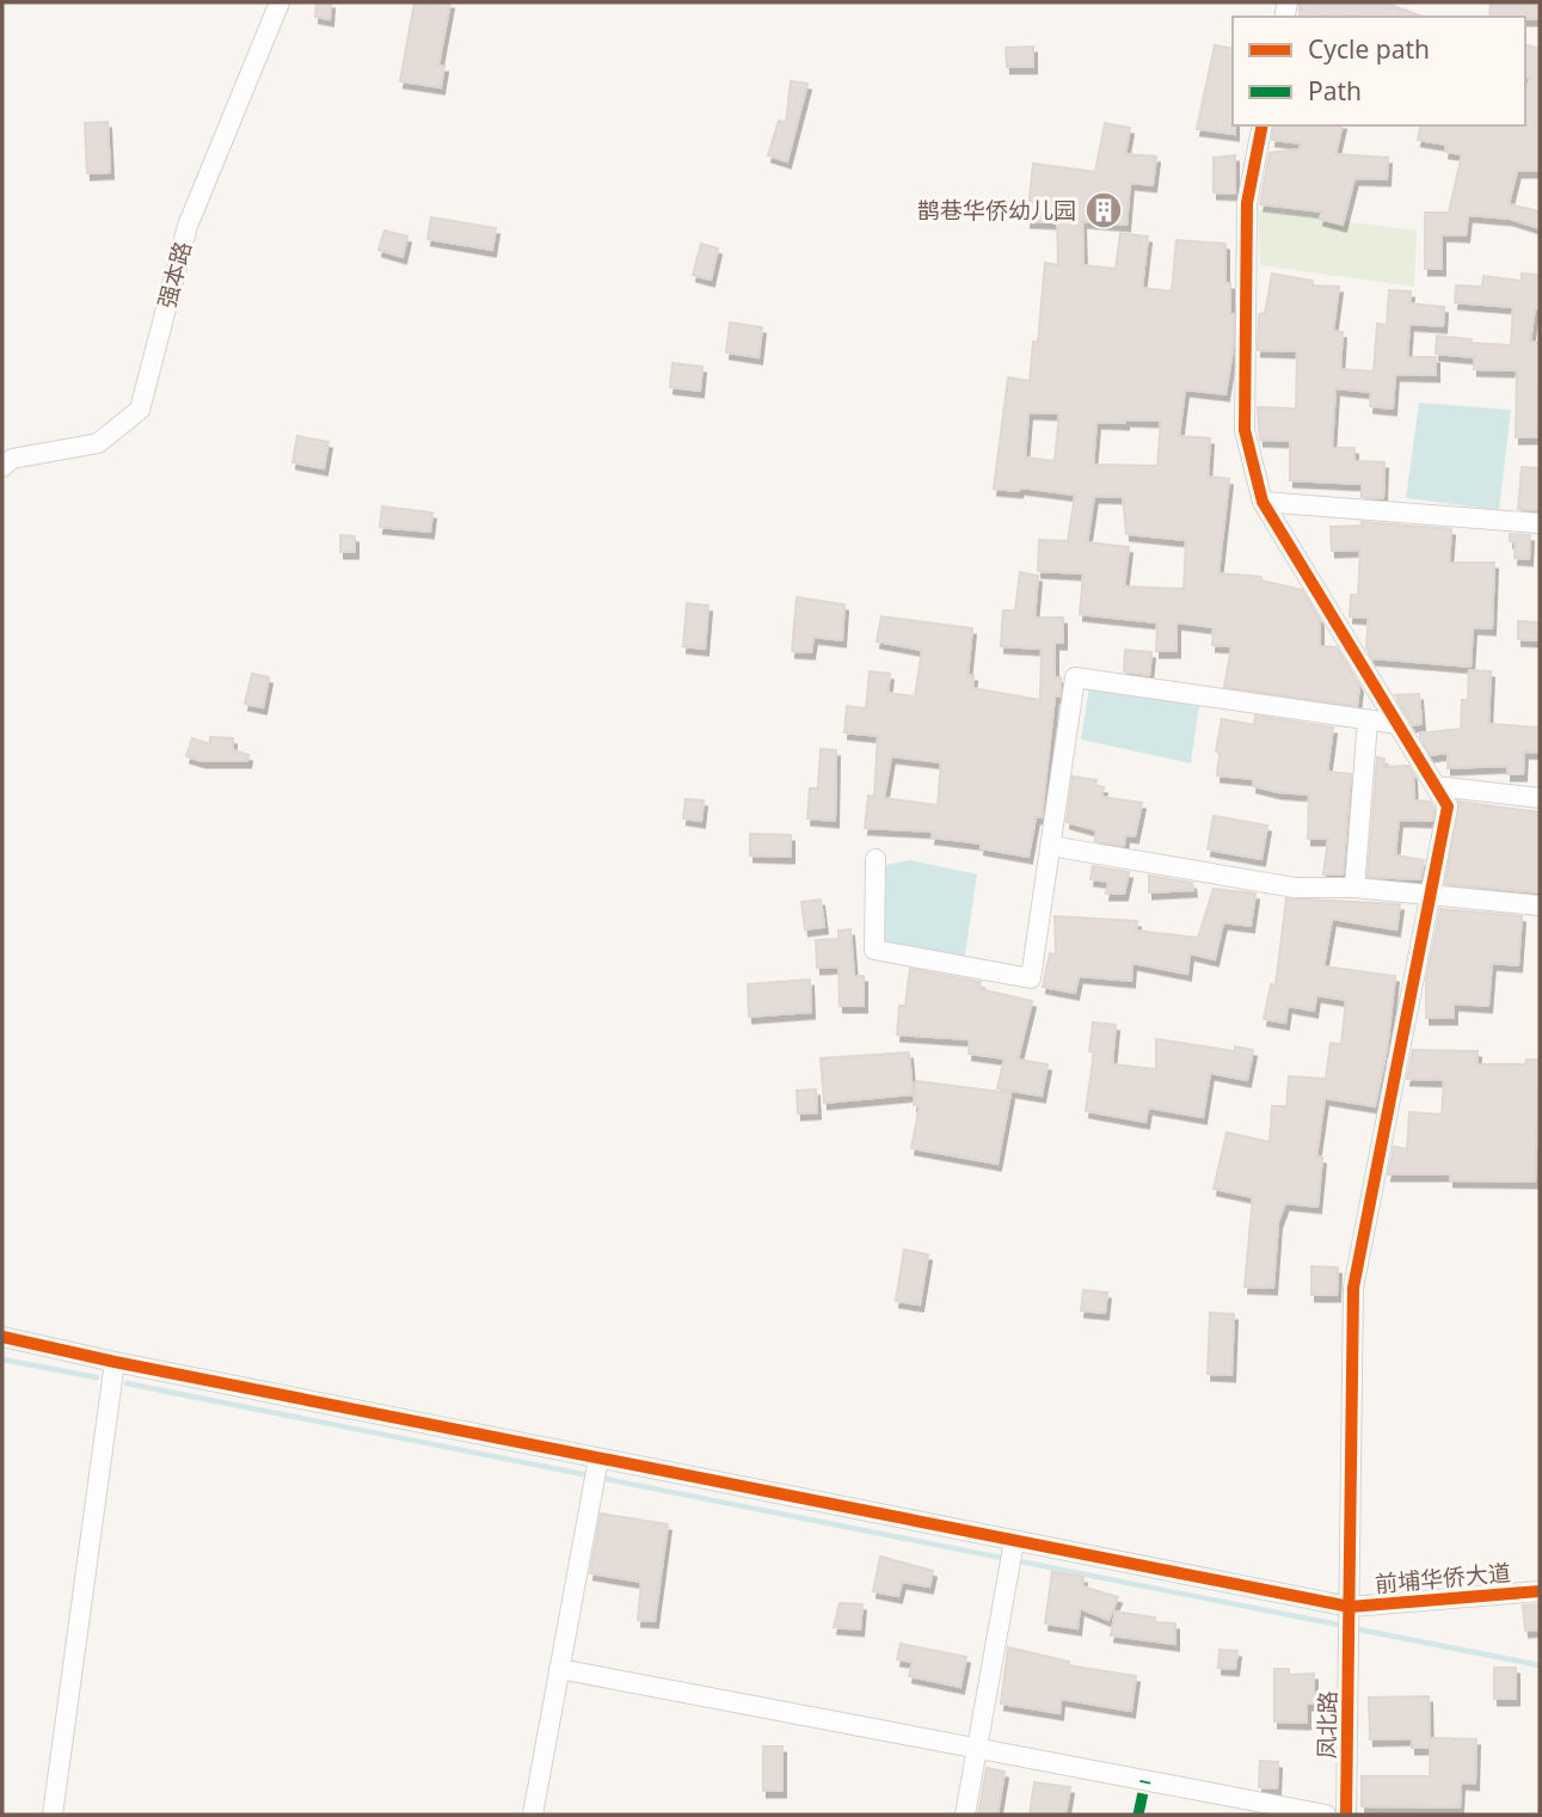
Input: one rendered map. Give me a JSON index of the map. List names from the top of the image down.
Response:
{
  "streets": {
    "street": ["强本路", "前埔华侨大道", "凤北路"]
  },
  "crossings": [
    ["前埔华侨大道", "凤北路"]
  ],
  "places": {
    "building": ["鹊巷华侨幼儿园"]
  },
  "legend": ["Cycle path", "Path"]
}
